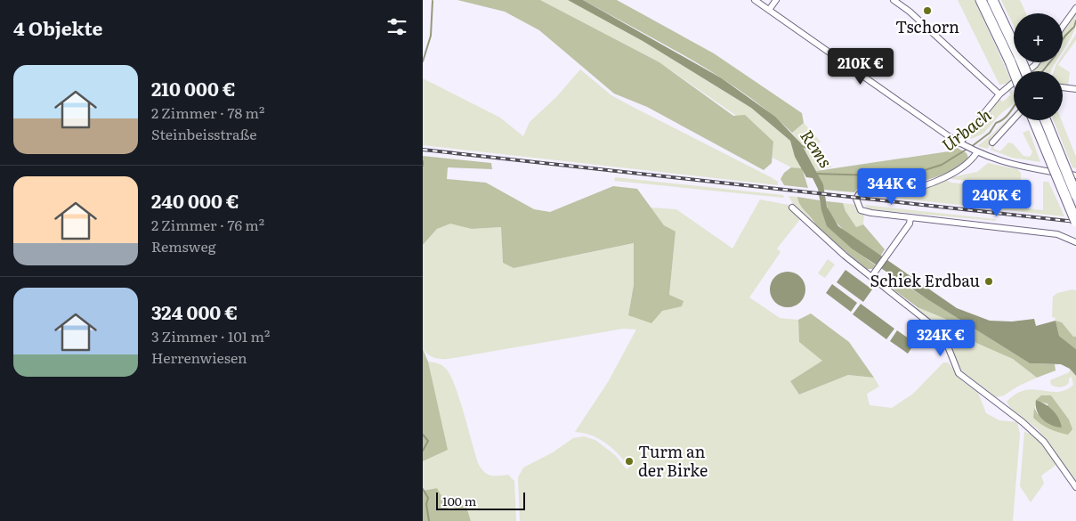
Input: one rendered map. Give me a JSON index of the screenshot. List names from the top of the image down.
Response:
{
  "water": ["Urbach", "Rems"],
  "places": ["Tschorn", "Schiek Erdbau", "Turm an der Birke"],
  "scale_bar": "100 m",
  "page": {
    "heading": "4 Objekte",
    "map_buttons": ["+", "−"],
    "price": [
      "210K €",
      "344K €",
      "240K €",
      "324K €"
    ],
    "list": [
      {
        "name": "210 000 €",
        "note": "2 Zimmer · 78 m² · Steinbeisstraße"
      },
      {
        "name": "240 000 €",
        "note": "2 Zimmer · 76 m² · Remsweg"
      },
      {
        "name": "324 000 €",
        "note": "3 Zimmer · 101 m² · Herrenwiesen"
      }
    ],
    "scale": "100 m"
  }
}
